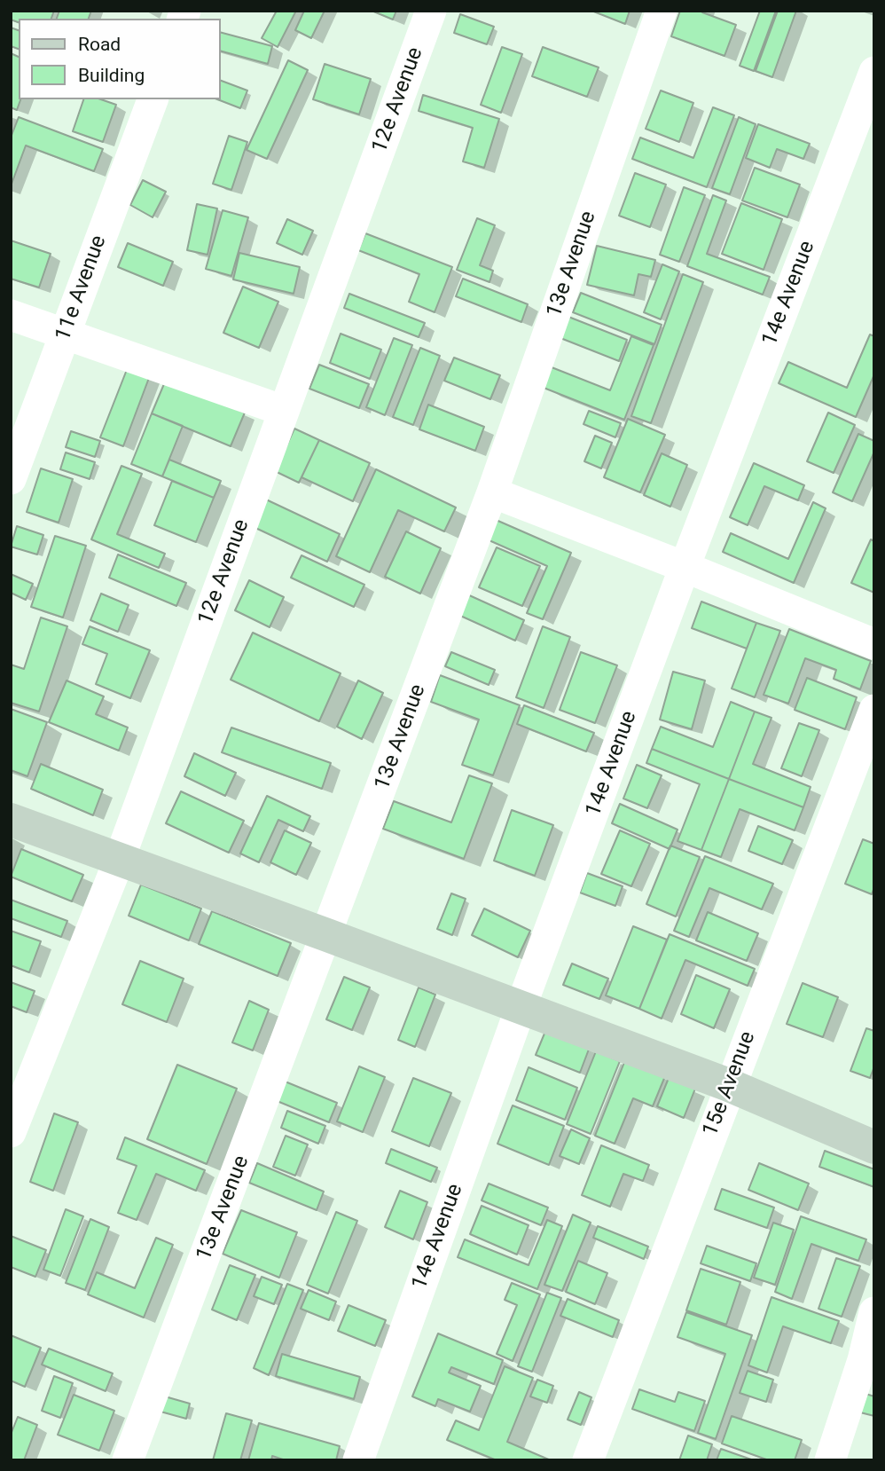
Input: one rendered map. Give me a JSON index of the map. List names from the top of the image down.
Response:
{
  "streets": {
    "street": [
      "12e Avenue",
      "13e Avenue",
      "11e Avenue",
      "14e Avenue",
      "15e Avenue"
    ]
  },
  "legend": ["Road", "Building"]
}
